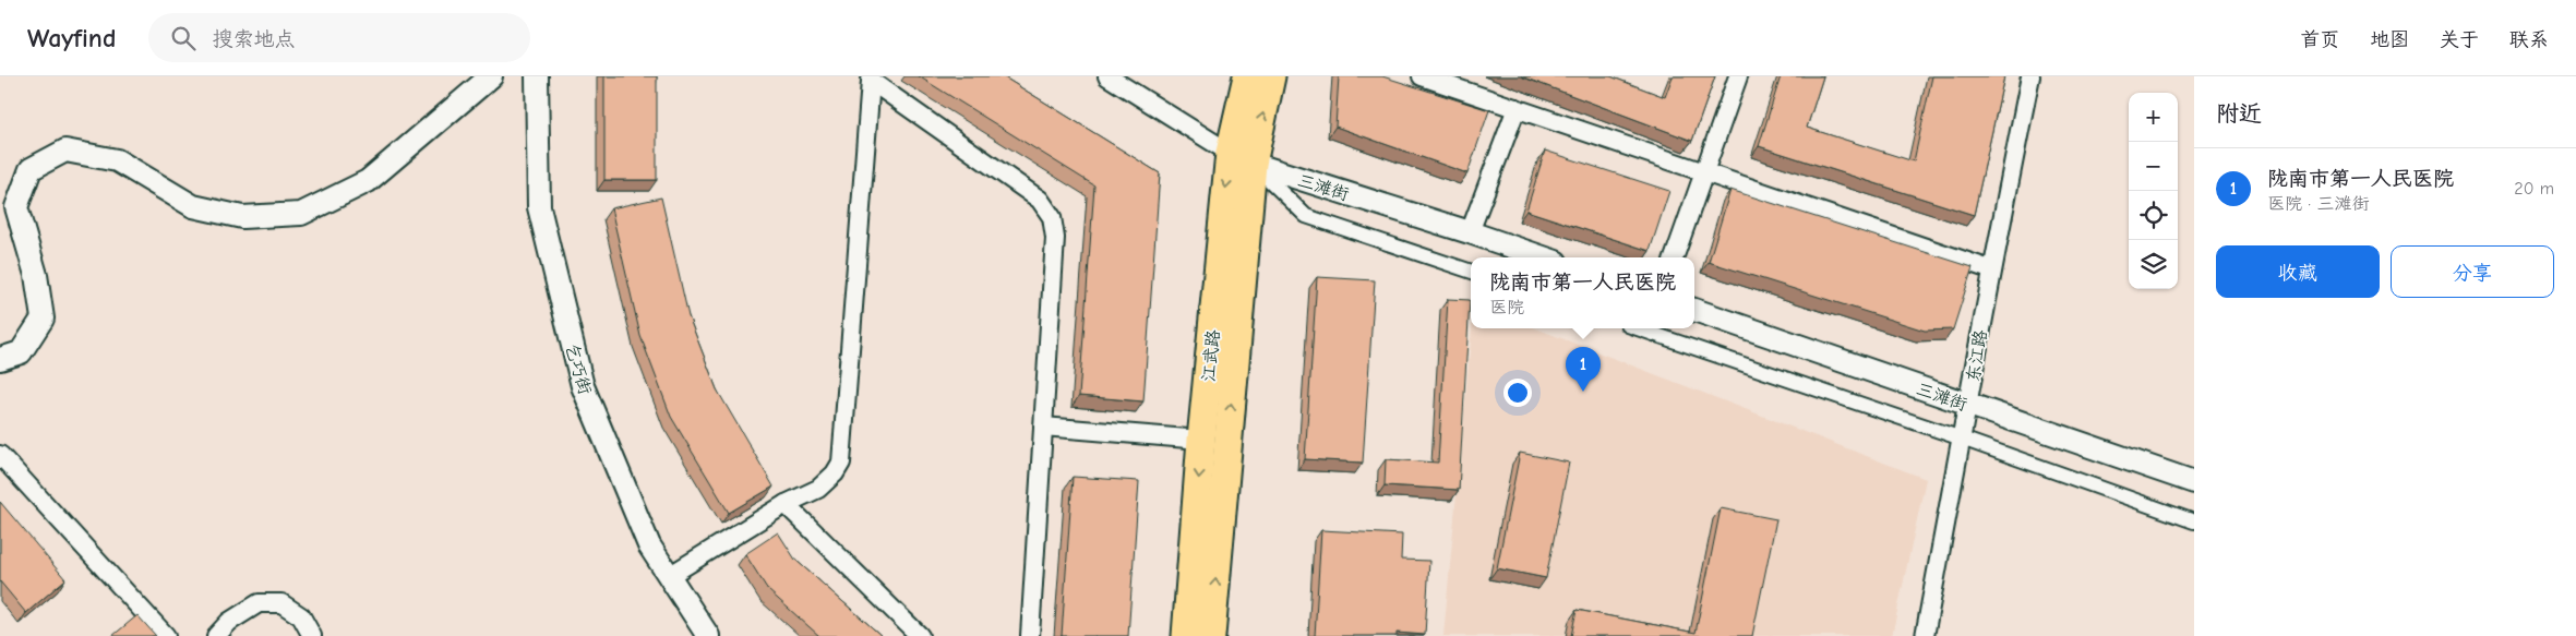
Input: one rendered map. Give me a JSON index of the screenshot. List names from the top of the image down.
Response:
{
  "streets": {
    "main road": ["江武路"],
    "street": ["三滩街", "东江路", "乞巧街"]
  },
  "crossings": [
    ["三滩街", "江武路"],
    ["三滩街", "东江路"]
  ],
  "page": {
    "header": "Wayfind",
    "search": "搜索地点",
    "nav": [
      "首页",
      "地图",
      "关于",
      "联系"
    ],
    "heading": "附近",
    "map_buttons": ["+", "−"],
    "list": [
      {
        "mark": "1",
        "name": "陇南市第一人民医院",
        "note": "医院 · 三滩街",
        "value": "20 m"
      }
    ],
    "buttons": ["收藏", "分享"],
    "popup": ["陇南市第一人民医院", "医院"],
    "pins": "1"
  }
}
